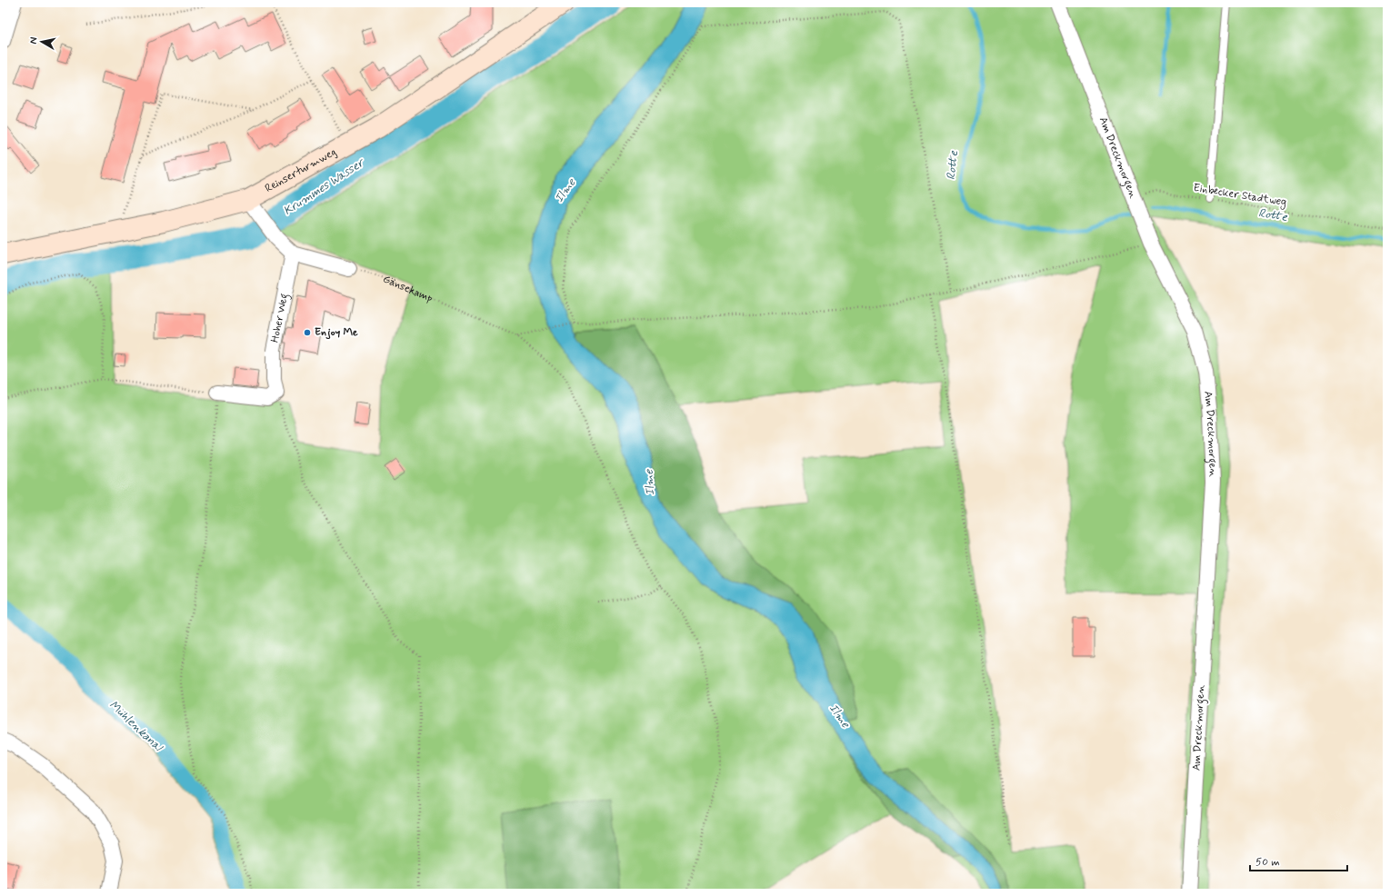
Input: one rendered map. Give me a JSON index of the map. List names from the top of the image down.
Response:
{
  "streets": {
    "main road": ["Reinserturmweg"],
    "street": ["Am Dreckmorgen", "Hoher Weg"],
    "path": ["Einbecker Stadtweg", "Gänsekamp"]
  },
  "crossings": [
    ["Am Dreckmorgen", "Einbecker Stadtweg"]
  ],
  "water": [
    "Rotte",
    "Krummes Wasser",
    "Ilme",
    "Mühlenkanal"
  ],
  "places": ["Enjoy Me"],
  "scale_bar": "50 m",
  "north": "left"
}
